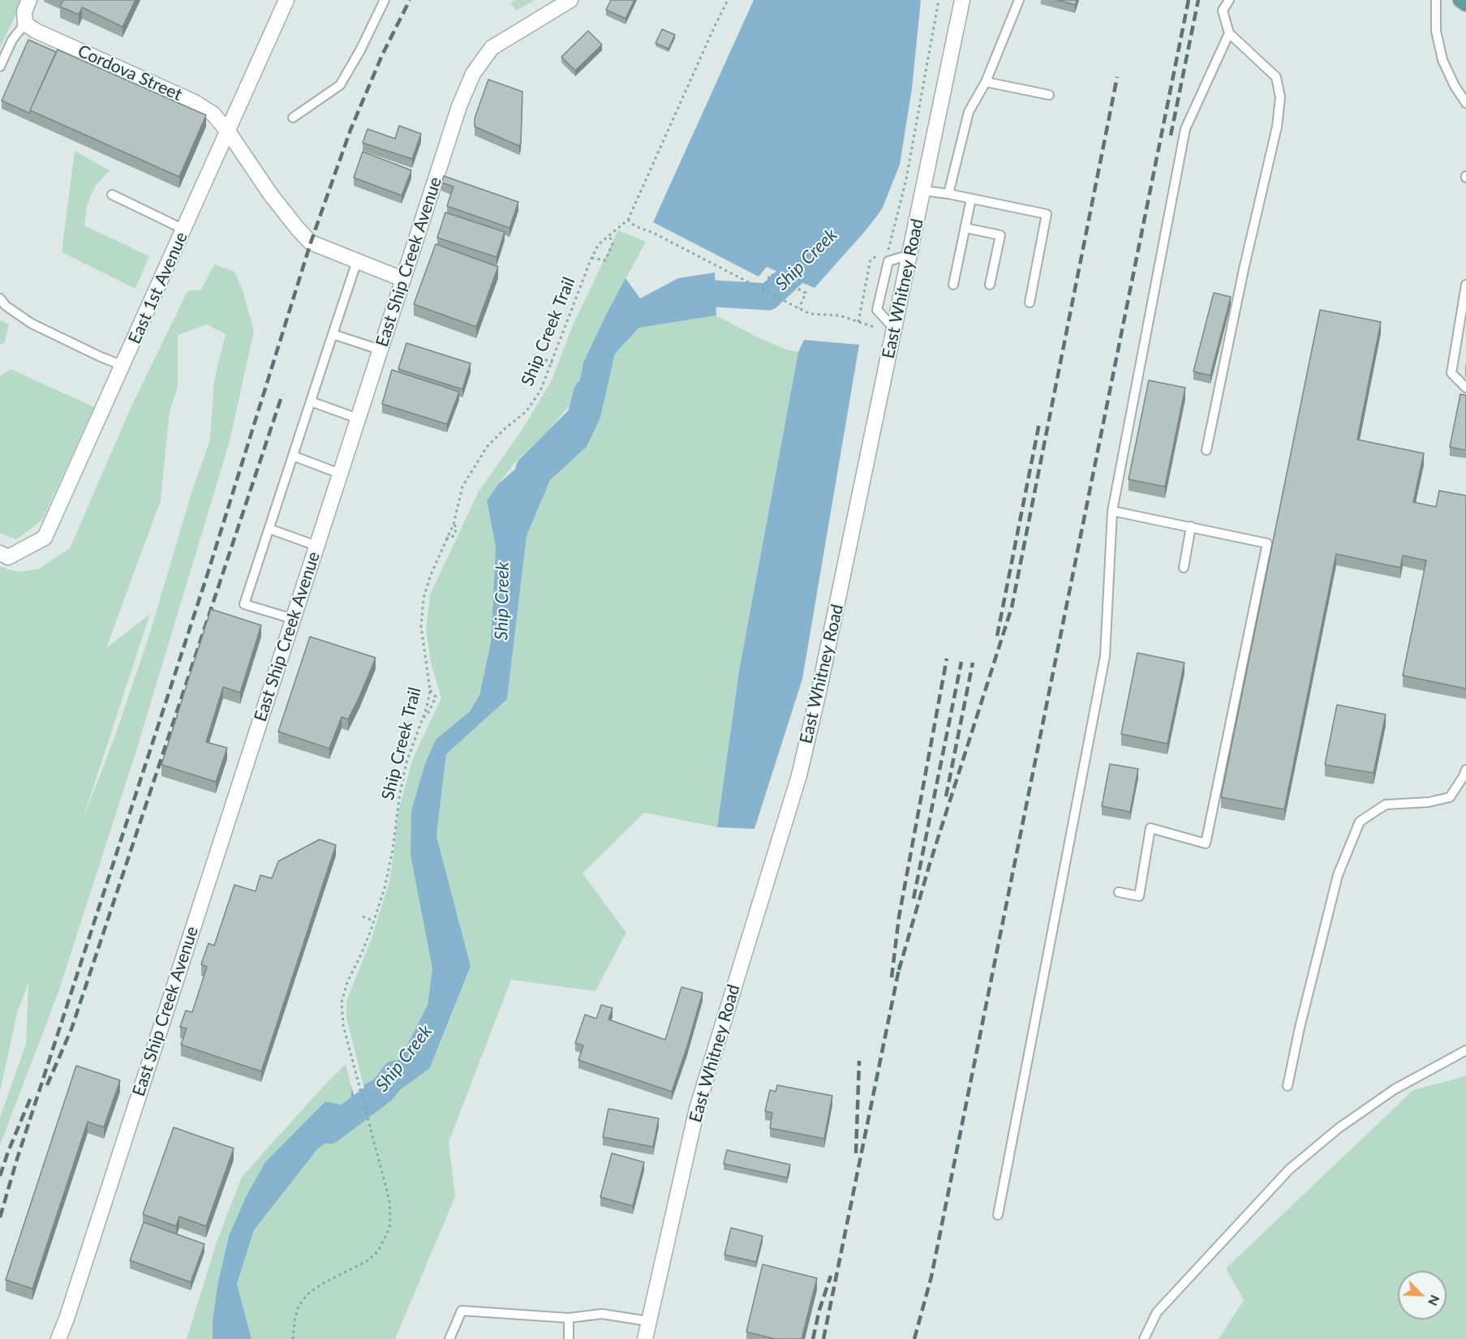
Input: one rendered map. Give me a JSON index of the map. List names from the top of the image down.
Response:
{
  "streets": {
    "street": [
      "Cordova Street",
      "East Ship Creek Avenue",
      "East 1st Avenue",
      "East Whitney Road"
    ],
    "path": ["Ship Creek Trail"]
  },
  "crossings": [
    ["Cordova Street", "East Ship Creek Avenue"],
    ["Cordova Street", "East 1st Avenue"]
  ],
  "water": ["Ship Creek"],
  "north": "bottom right"
}
